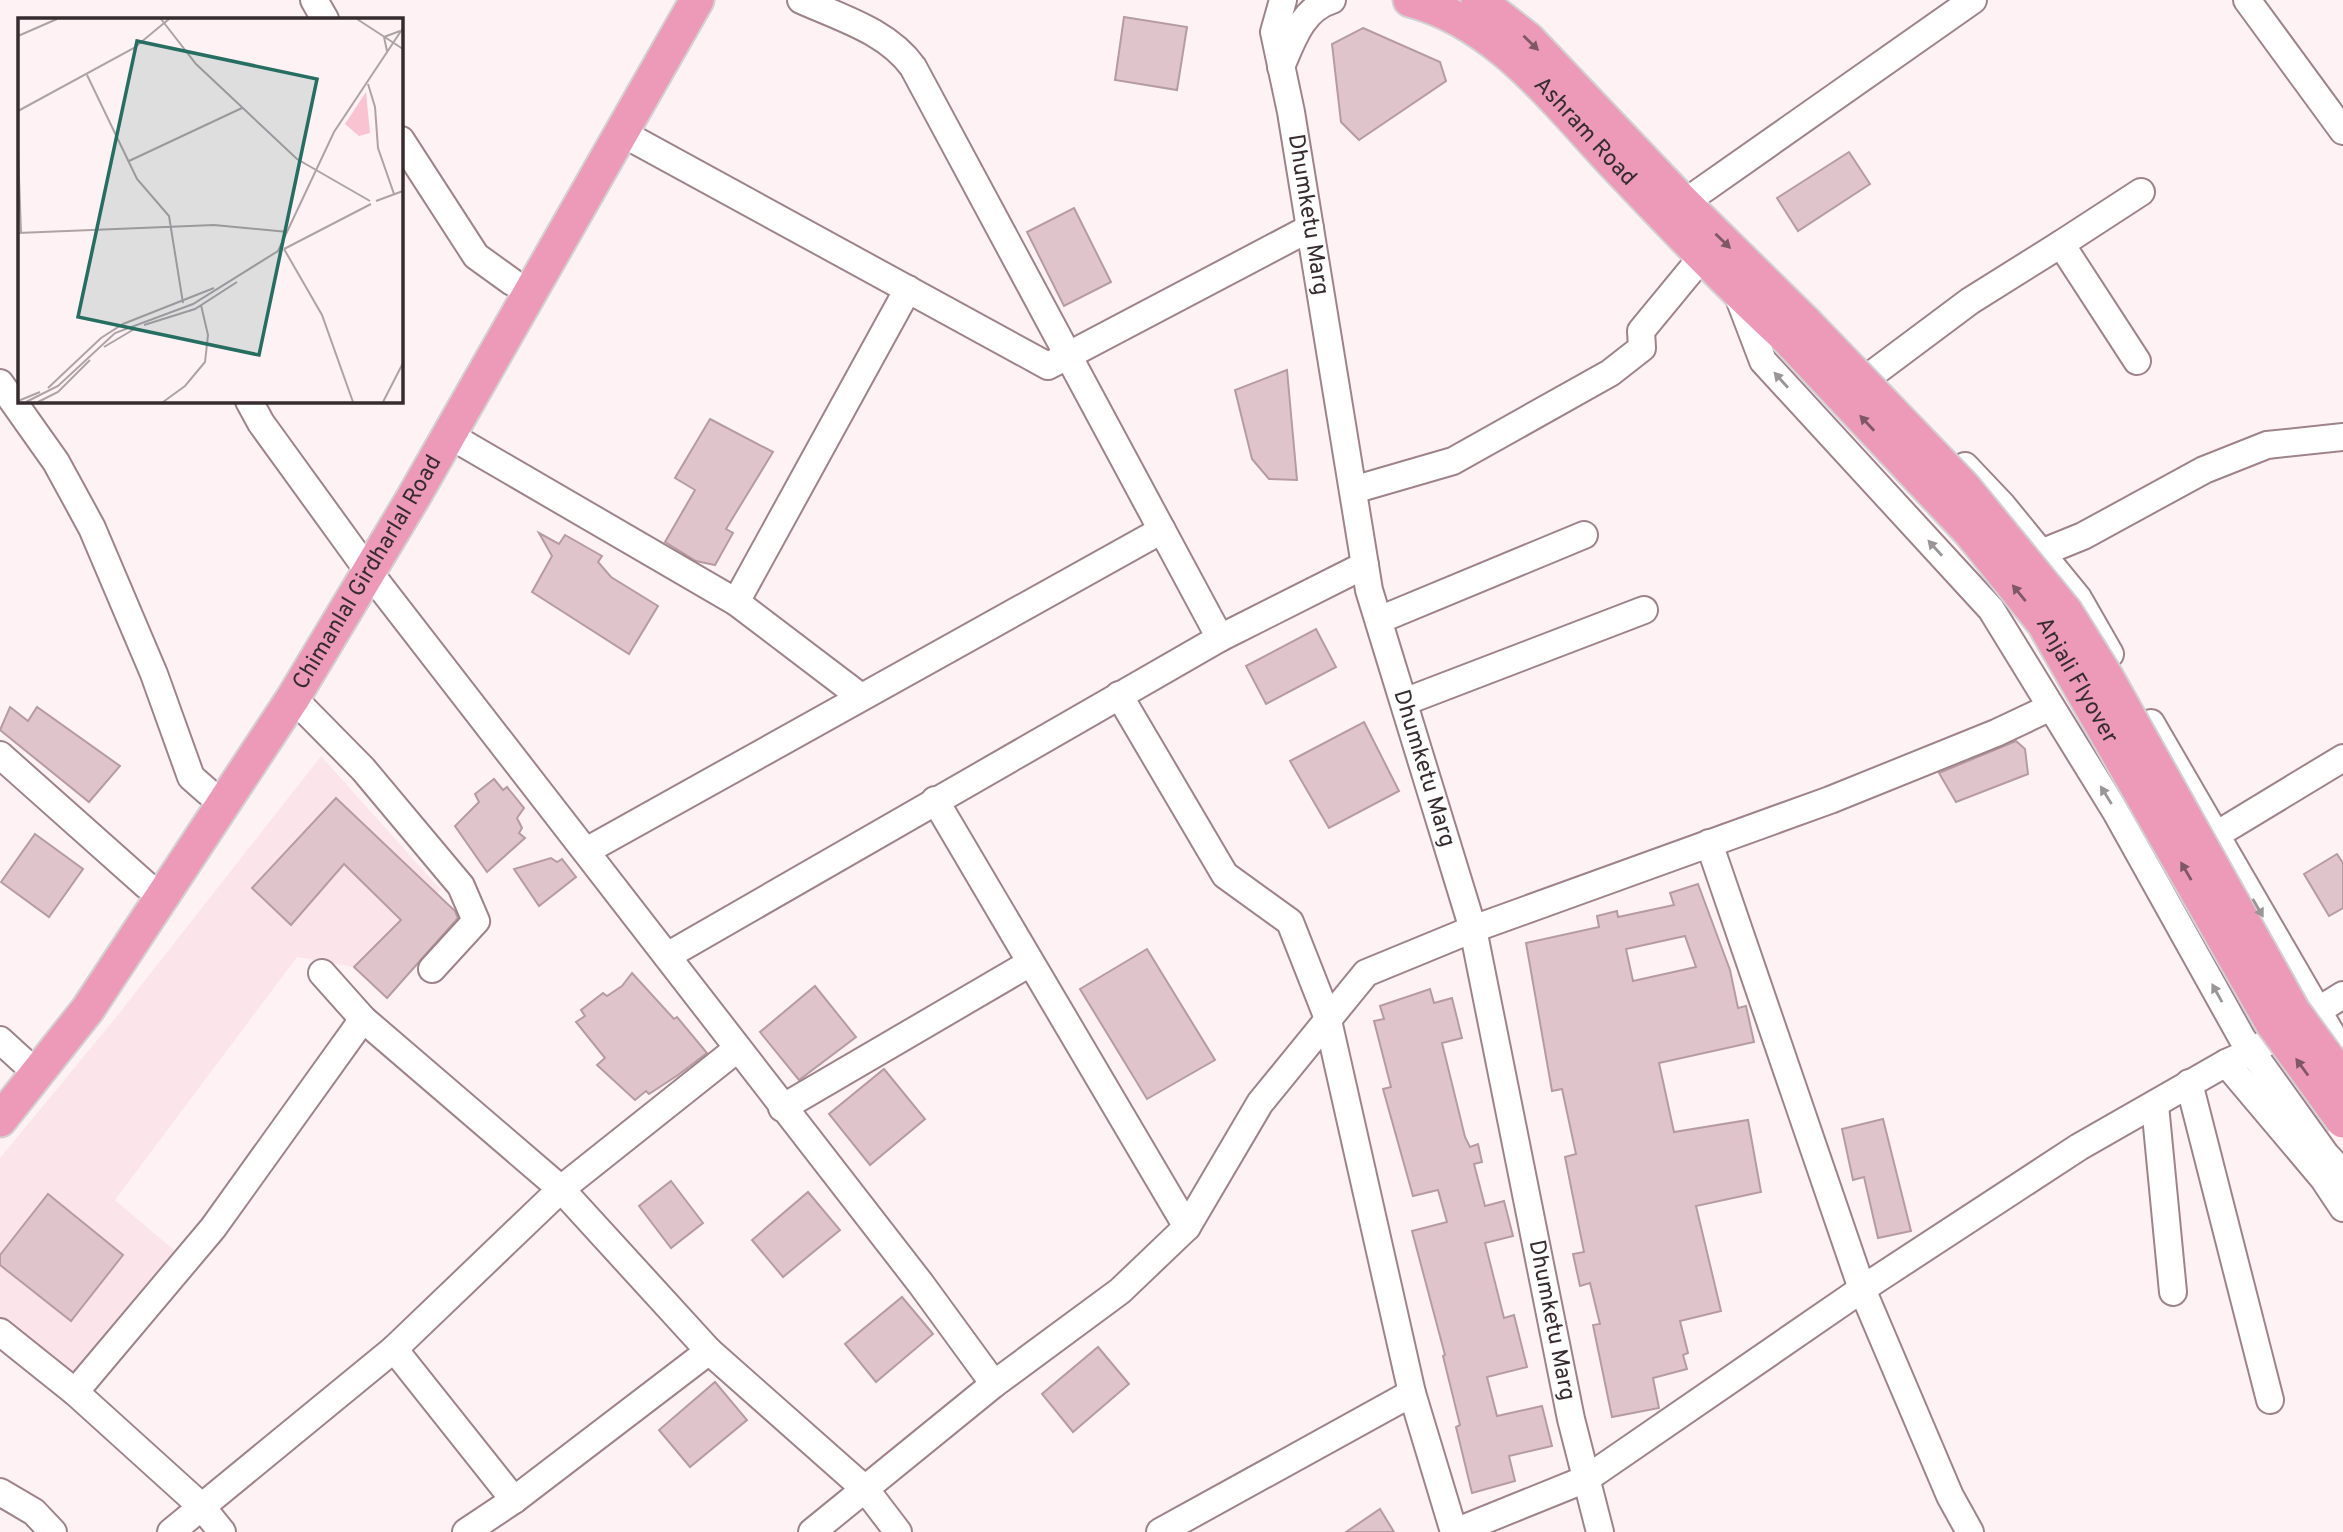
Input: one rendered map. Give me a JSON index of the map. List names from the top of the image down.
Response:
{
  "streets": {
    "main road": ["Ashram Road", "Chimanlal Girdharlal Road", "Anjali Flyover"],
    "street": ["Dhumketu Marg"]
  },
  "crossings": [
    ["Ashram Road", "Anjali Flyover"]
  ]
}
